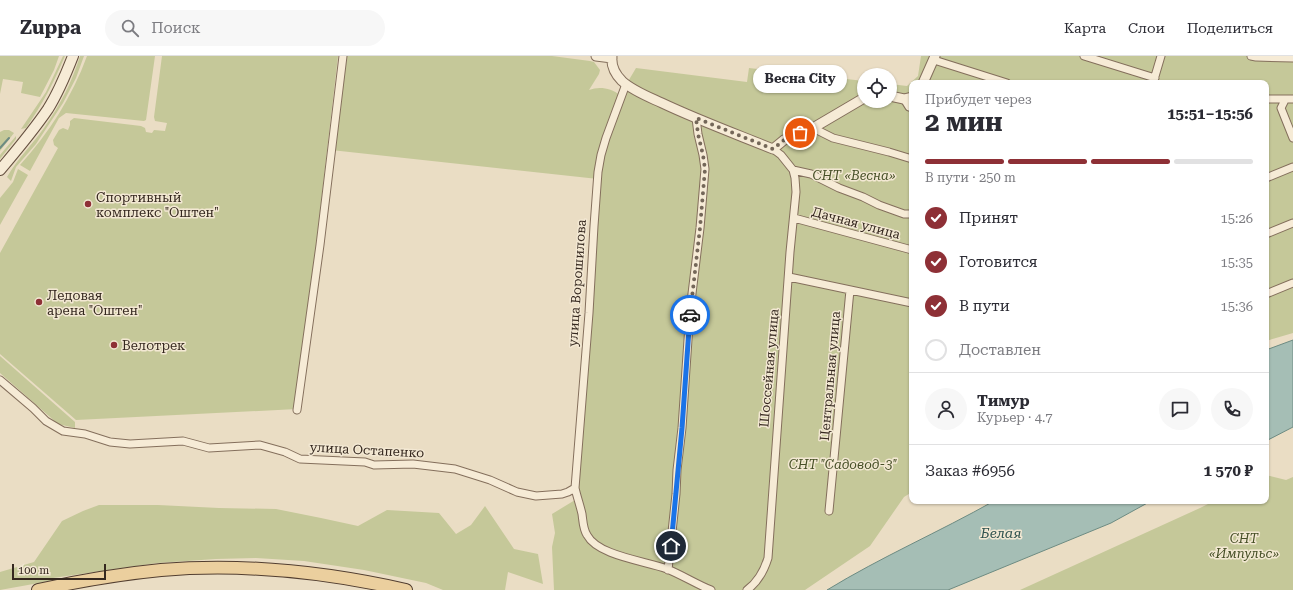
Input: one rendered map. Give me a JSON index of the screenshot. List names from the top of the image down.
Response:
{
  "streets": {
    "street": [
      "Дачная улица",
      "улица Ворошилова",
      "Шоссейная улица",
      "Центральная улица",
      "улица Остапенко"
    ]
  },
  "crossings": [
    ["Дачная улица", "Шоссейная улица"],
    ["улица Ворошилова", "улица Остапенко"]
  ],
  "water": ["Белая"],
  "parks": ["СНТ «Весна»", "СНТ \"Садовод-3\"", "СНТ «Импульс»"],
  "places": [
    "Весна City",
    "Спортивный комплекс \"Оштен\"",
    "Ледовая арена \"Оштен\"",
    "Велотрек"
  ],
  "scale_bar": "100 m",
  "page": {
    "header": "Zuppa",
    "search": "Поиск",
    "nav": ["Карта", "Слои", "Поделиться"],
    "bubble": "Весна City",
    "heading": ["2 мин", "Прибудет через", "15:51–15:56"],
    "panel": [
      "Тимур",
      "Курьер · 4.7",
      "Заказ #6956",
      "1 570 ₽"
    ],
    "bar": "В пути · 250 m",
    "list": [
      ["Принят", "15:26"],
      ["Готовится", "15:35"],
      ["В пути", "15:36"],
      "Доставлен"
    ],
    "scale": "100 m"
  }
}
